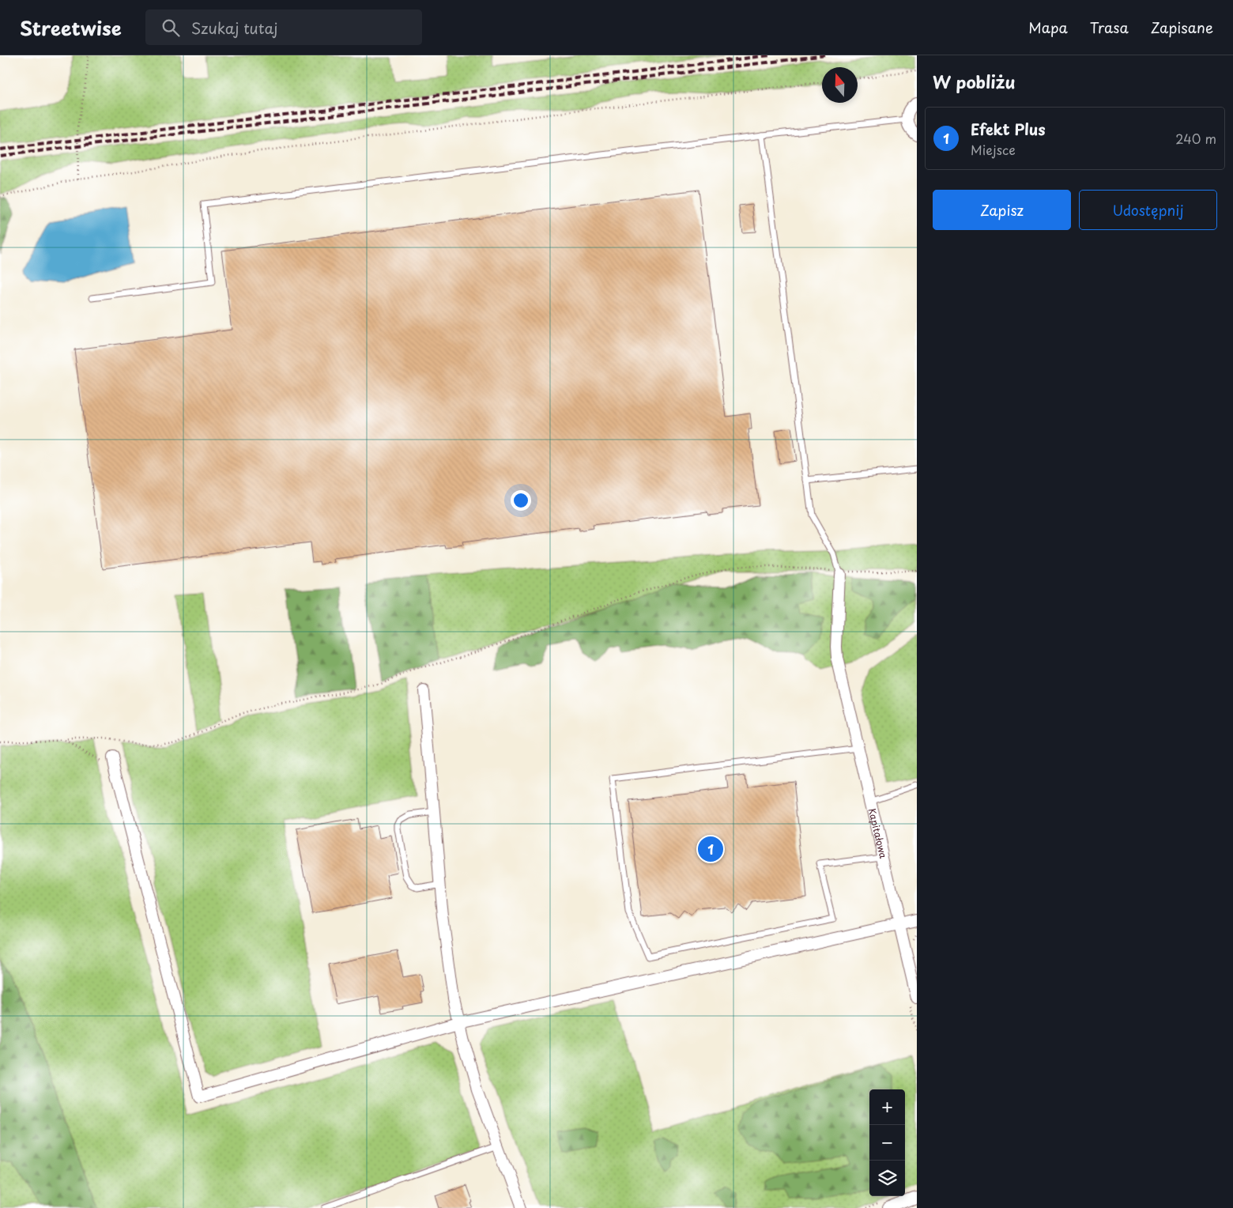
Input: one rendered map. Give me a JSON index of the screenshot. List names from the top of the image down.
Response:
{
  "streets": {
    "street": ["Kapitałowa"]
  },
  "north": "top",
  "page": {
    "header": "Streetwise",
    "search": "Szukaj tutaj",
    "nav": ["Mapa", "Trasa", "Zapisane"],
    "heading": "W pobliżu",
    "list": [
      {
        "mark": "1",
        "name": "Efekt Plus",
        "note": "Miejsce",
        "value": "240 m"
      }
    ],
    "buttons": ["Zapisz", "Udostępnij"],
    "pins": "1",
    "map_buttons": ["+", "−"]
  }
}
